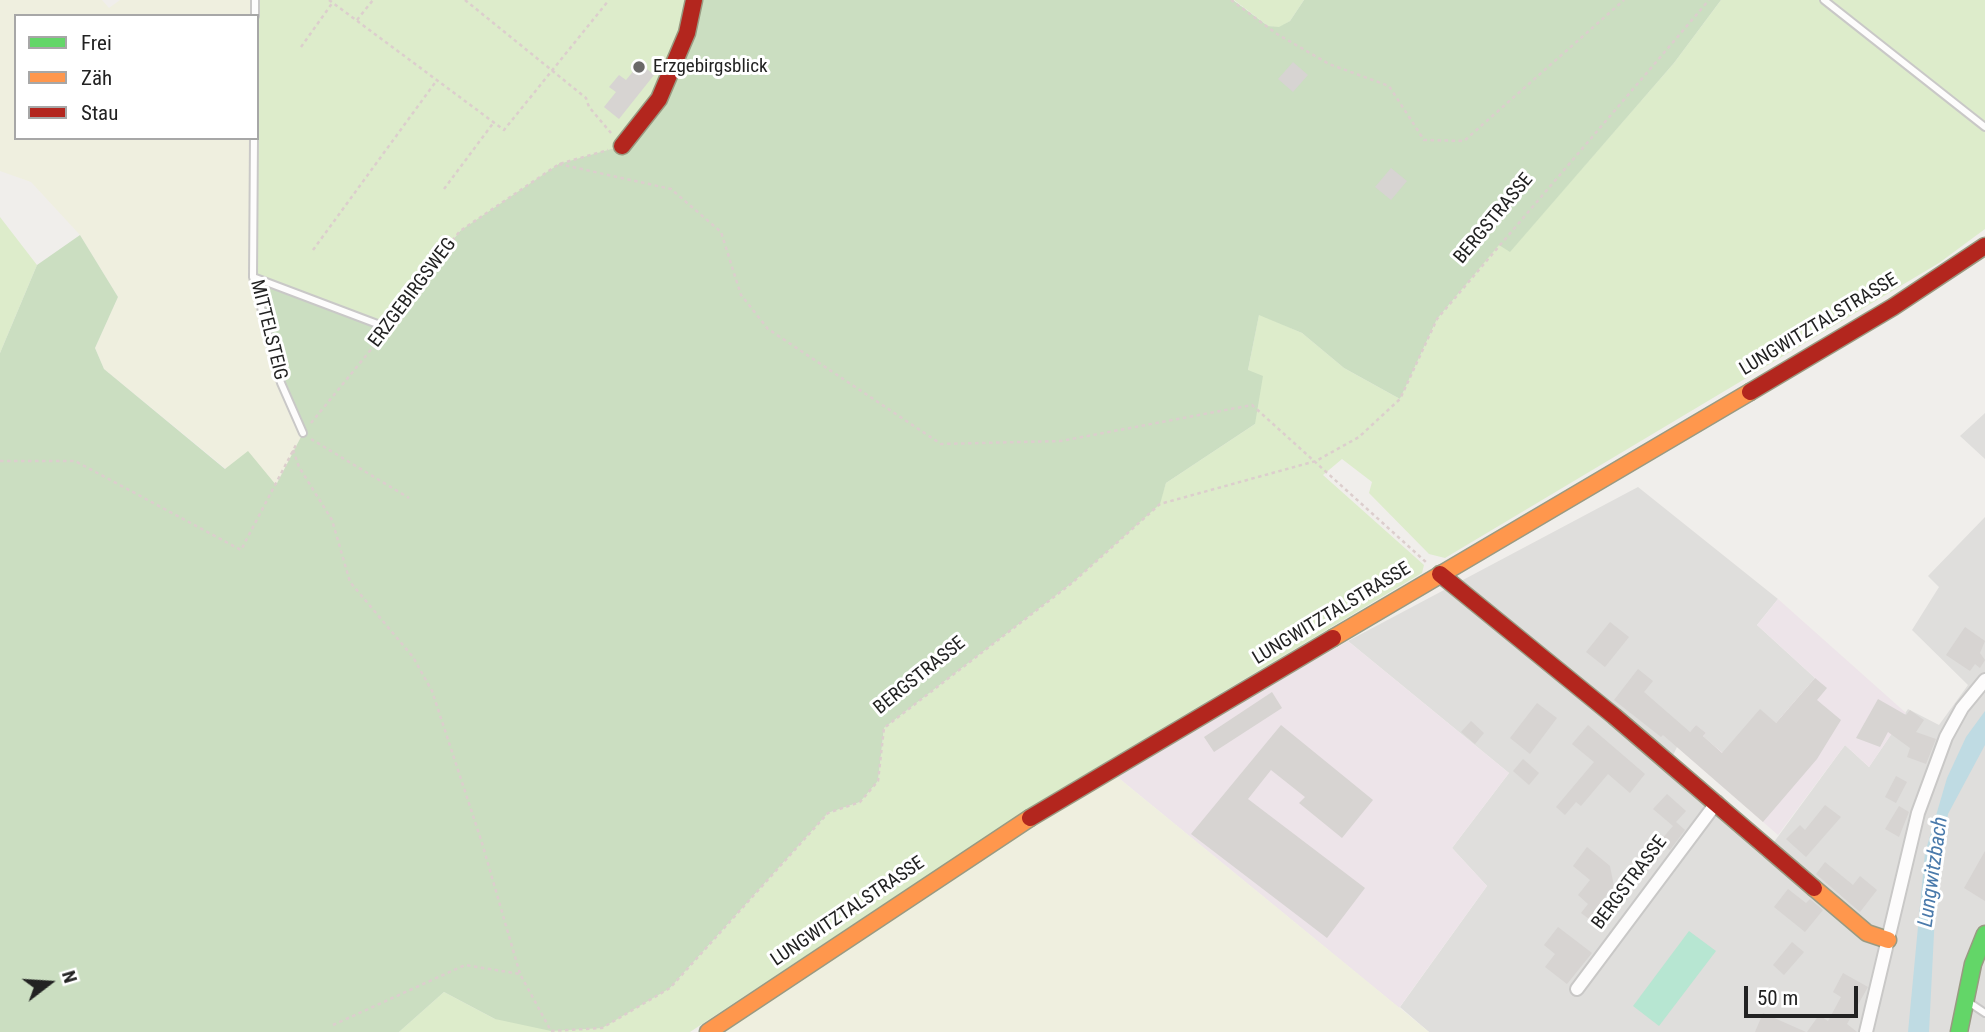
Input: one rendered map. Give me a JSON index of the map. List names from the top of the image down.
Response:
{
  "streets": {
    "main road": ["LUNGWITZTALSTRASSE"],
    "street": ["BERGSTRASSE"],
    "lane": ["MITTELSTEIG"],
    "path": ["ERZGEBIRGSWEG"]
  },
  "crossings": [
    ["ERZGEBIRGSWEG", "MITTELSTEIG"]
  ],
  "water": ["Lungwitzbach"],
  "places": ["Erzgebirgsblick"],
  "legend": ["Frei", "Zäh", "Stau"],
  "scale_bar": "50 m",
  "north": "right"
}
